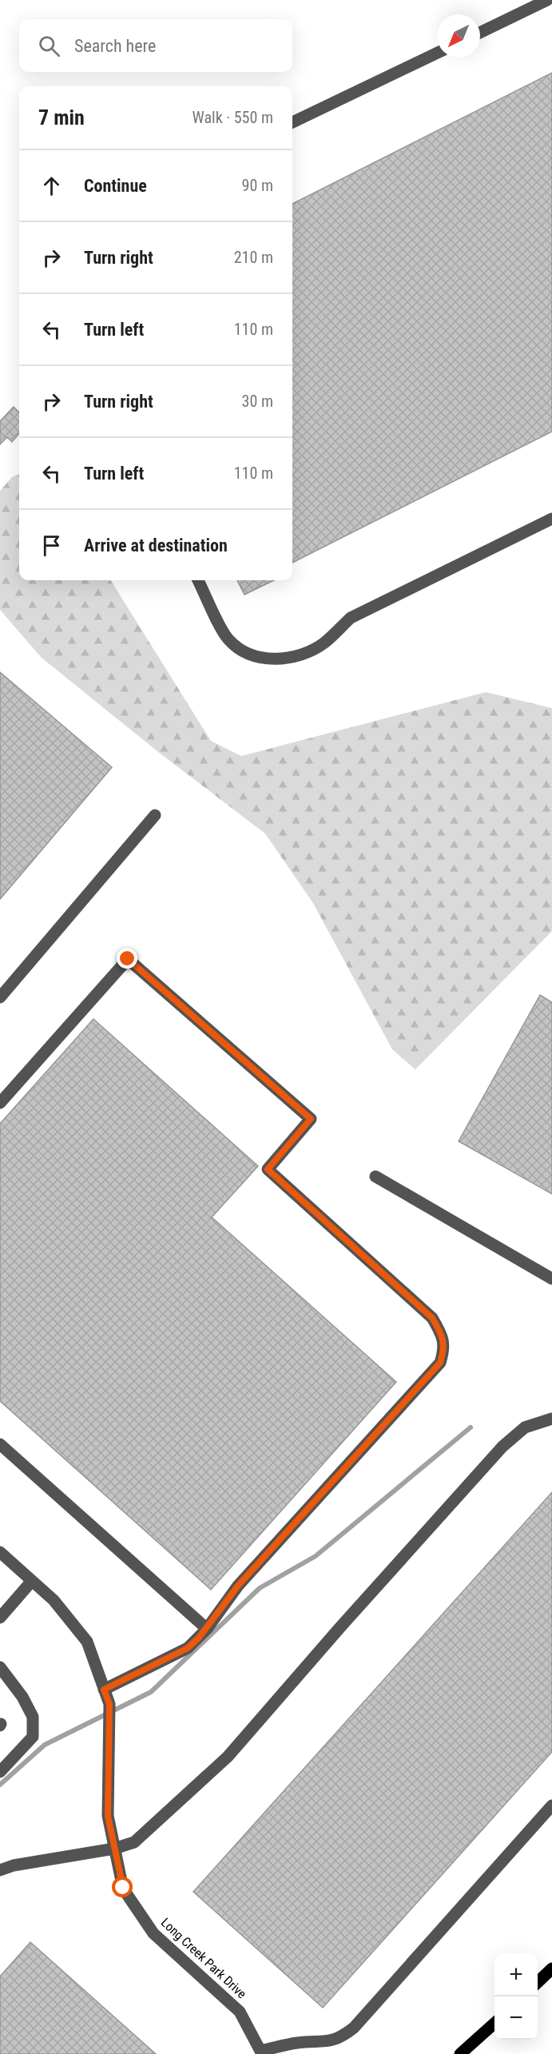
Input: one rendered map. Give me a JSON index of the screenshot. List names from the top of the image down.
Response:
{
  "streets": {
    "street": ["Long Creek Park Drive"]
  },
  "north": "bottom left",
  "page": {
    "search": "Search here",
    "heading": ["7 min", "Walk · 550 m"],
    "list": [
      ["Continue", "90 m"],
      ["Turn right", "210 m"],
      ["Turn left", "110 m"],
      ["Turn right", "30 m"],
      ["Turn left", "110 m"],
      "Arrive at destination"
    ],
    "map_buttons": ["+", "−"]
  }
}
